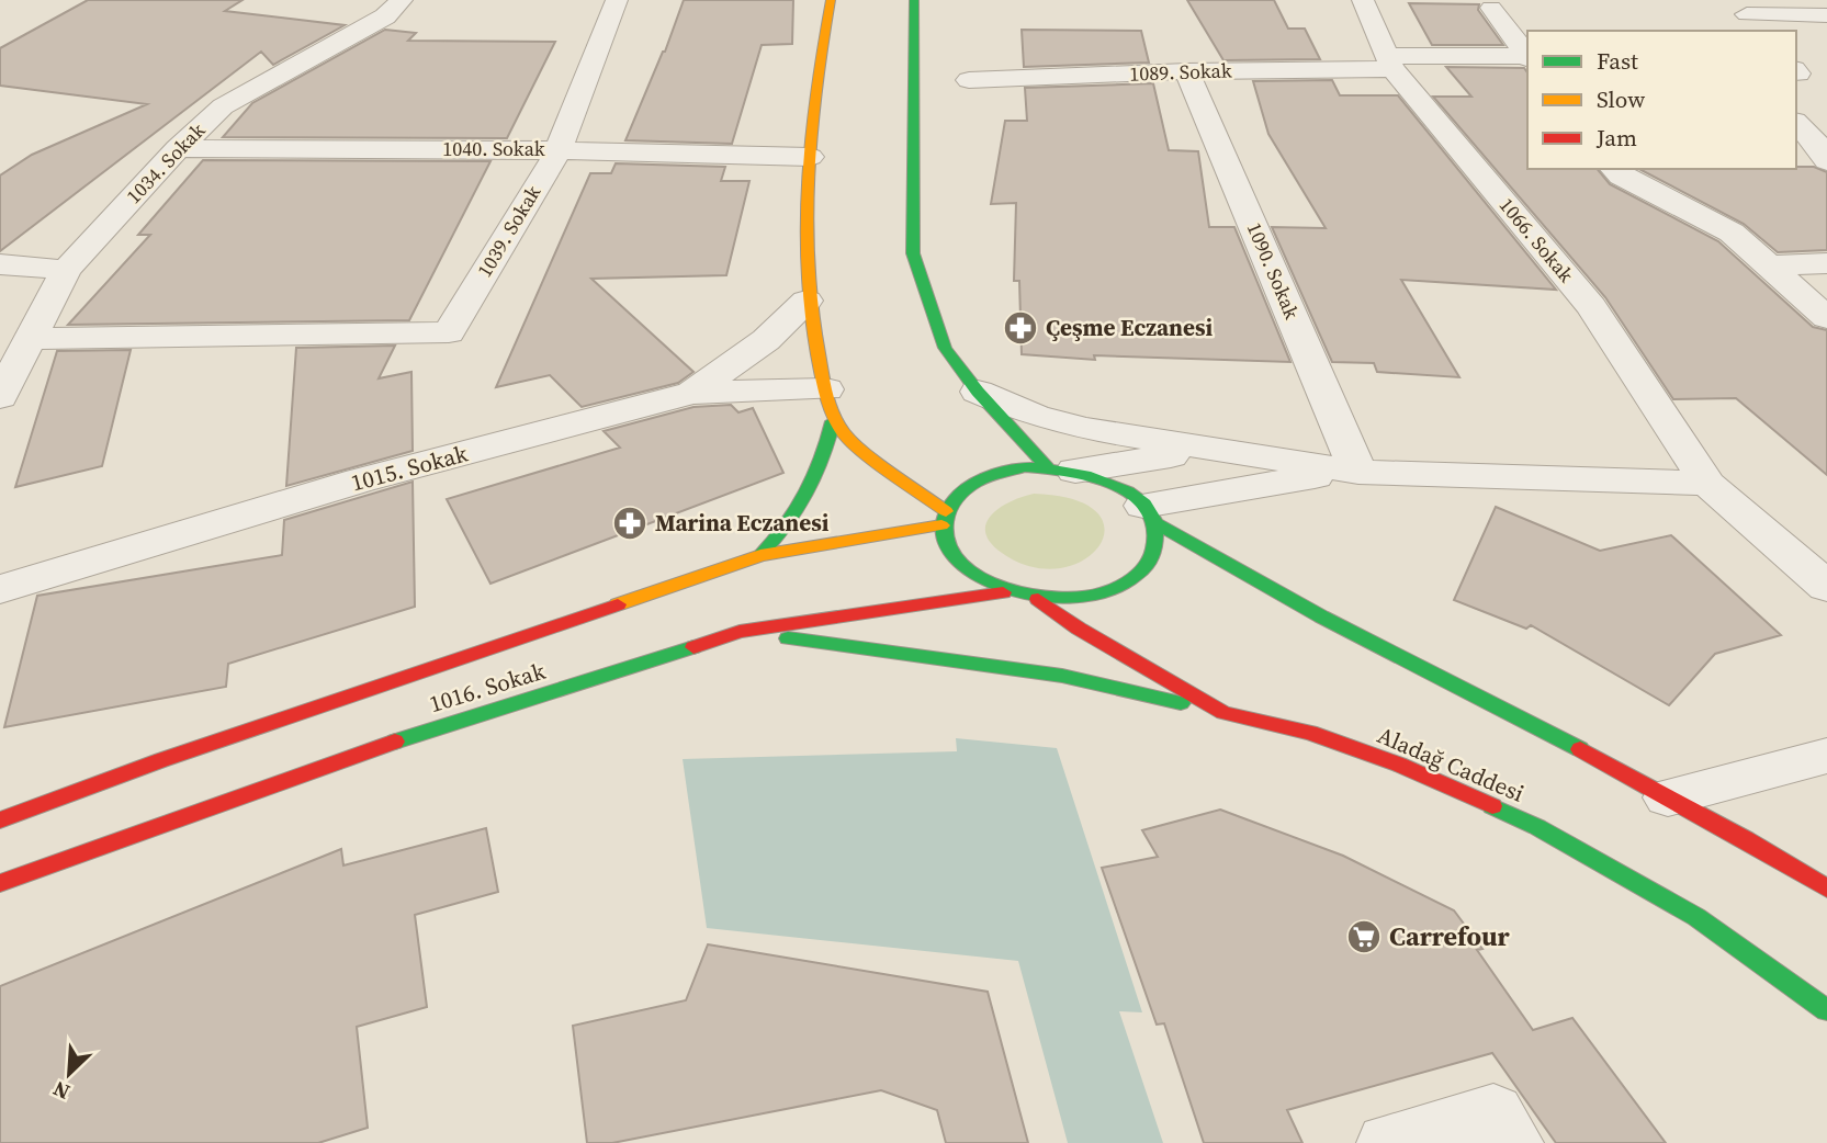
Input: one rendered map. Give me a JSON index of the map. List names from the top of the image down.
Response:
{
  "streets": {
    "main road": ["1016. Sokak", "Aladağ Caddesi"],
    "street": [
      "1089. Sokak",
      "1040. Sokak",
      "1034. Sokak",
      "1039. Sokak",
      "1066. Sokak",
      "1090. Sokak",
      "1015. Sokak"
    ]
  },
  "crossings": [
    ["1089. Sokak", "1066. Sokak"],
    ["1089. Sokak", "1090. Sokak"],
    ["1040. Sokak", "1034. Sokak"],
    ["1040. Sokak", "1039. Sokak"],
    ["1034. Sokak", "1039. Sokak"],
    ["1016. Sokak", "Aladağ Caddesi"]
  ],
  "places": {
    "pharmacy": ["Çeşme Eczanesi", "Marina Eczanesi"],
    "supermarket": ["Carrefour"]
  },
  "legend": ["Fast", "Slow", "Jam"],
  "north": "bottom left"
}
